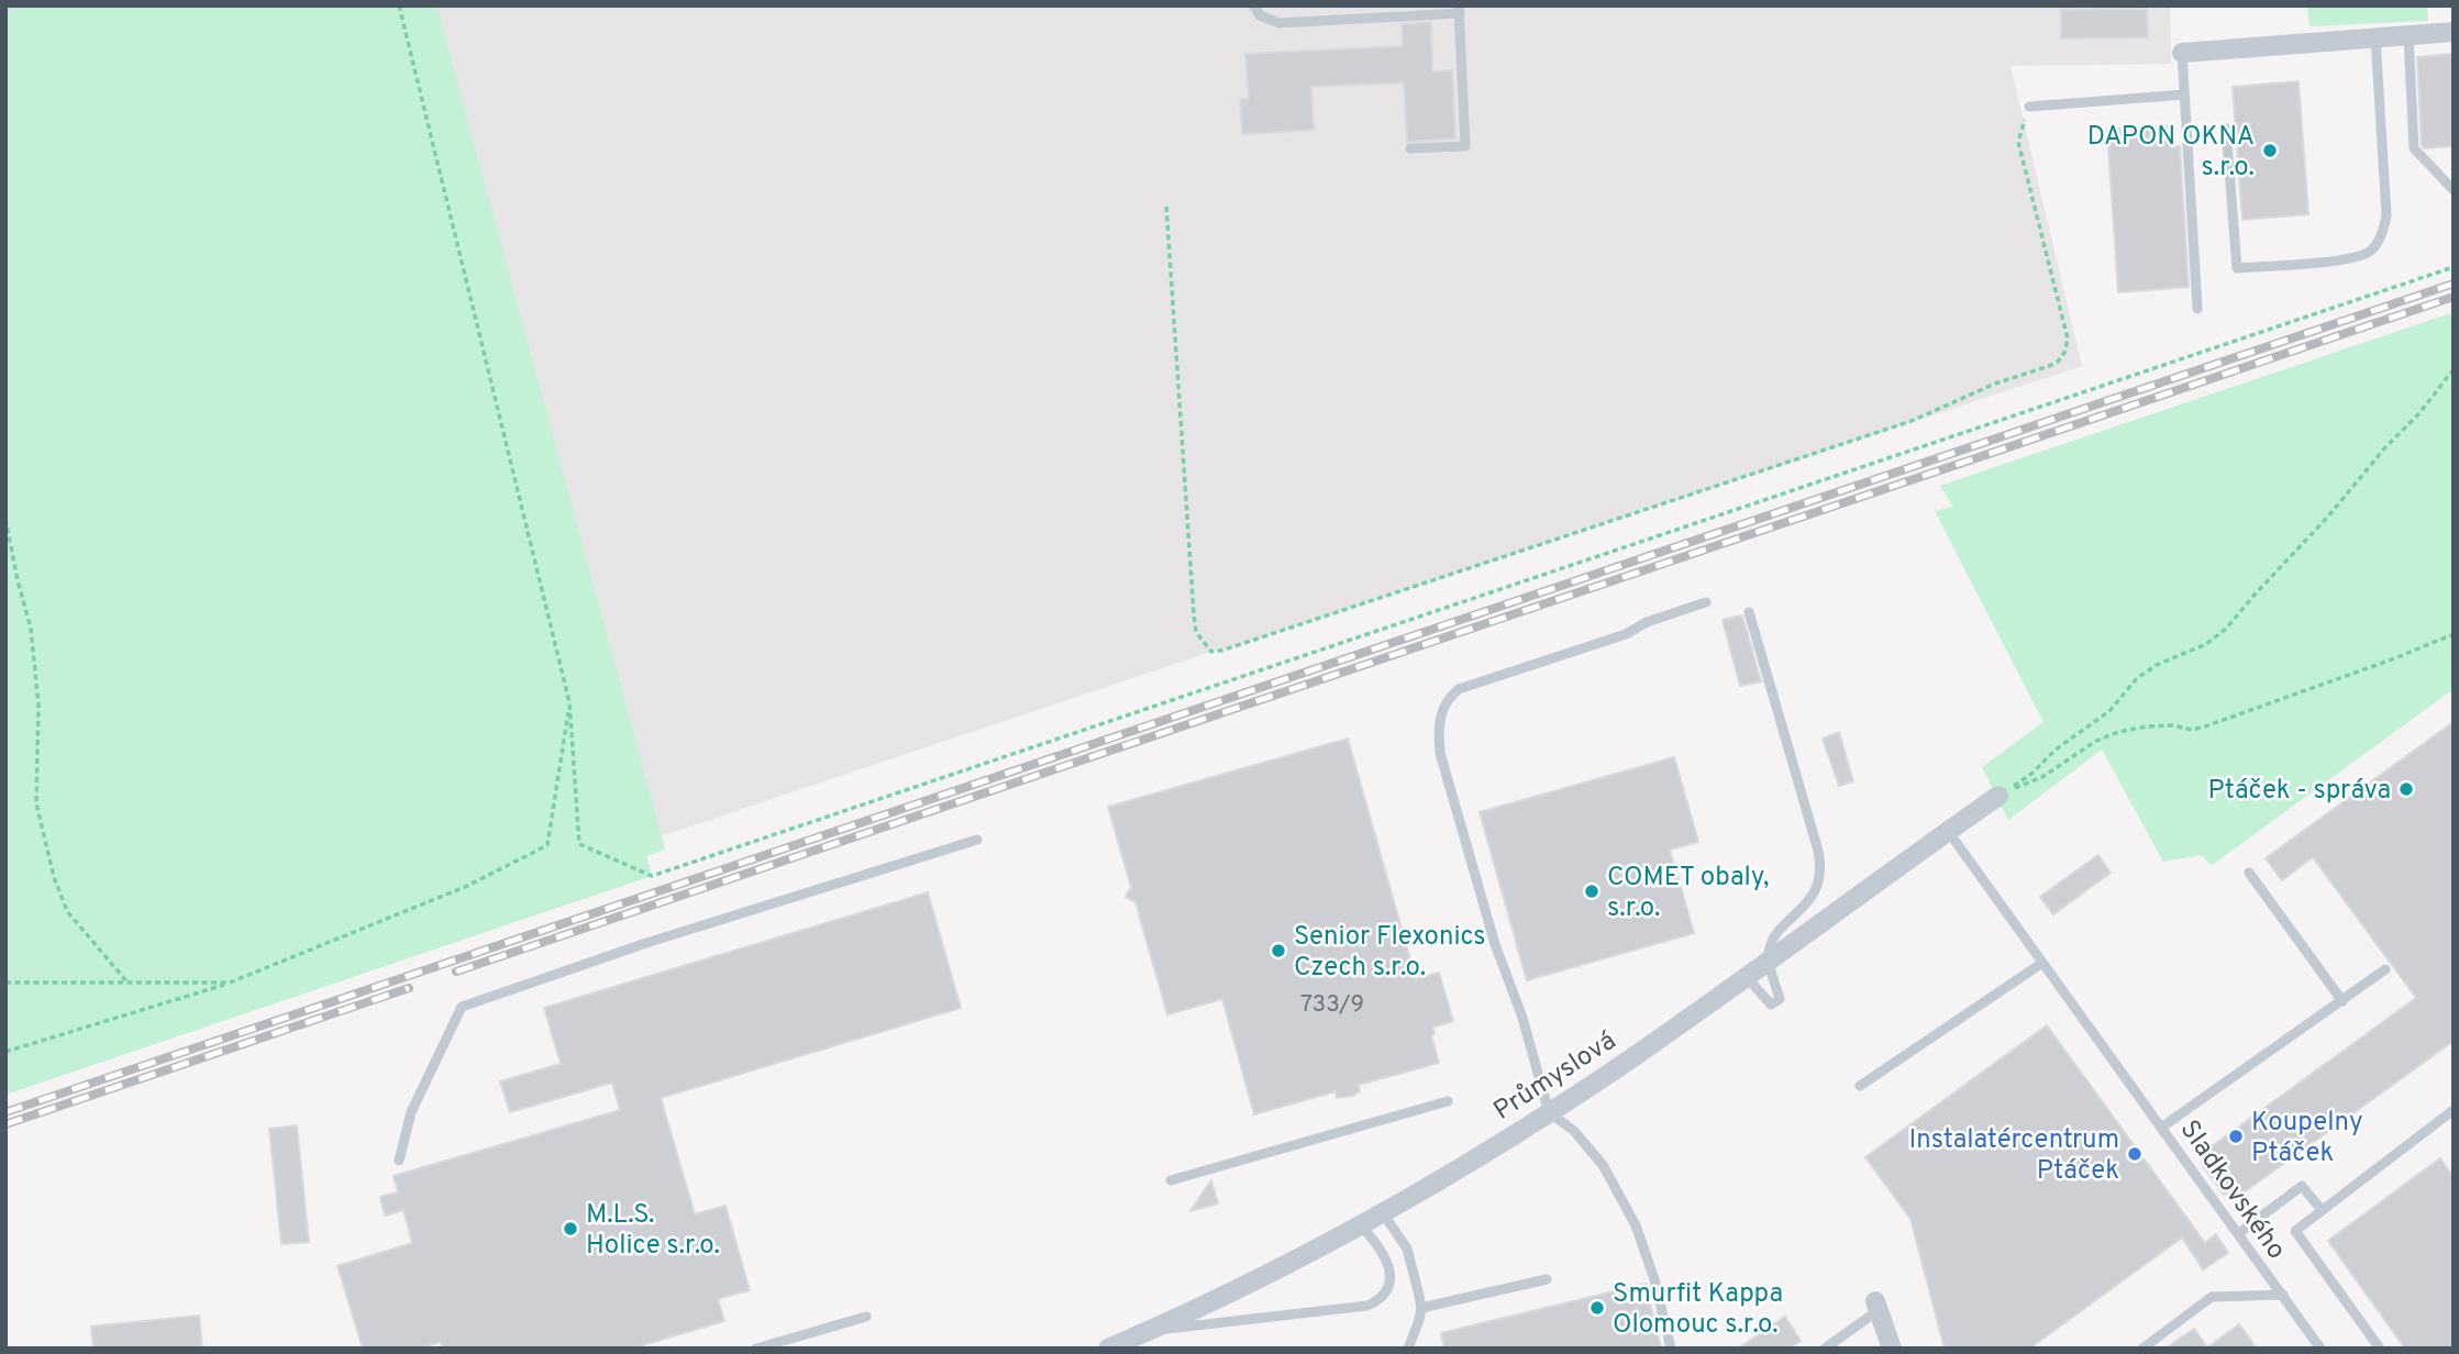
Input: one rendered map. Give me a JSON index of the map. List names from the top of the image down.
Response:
{
  "streets": {
    "street": ["Průmyslová"],
    "lane": ["Sladkovského"]
  },
  "places": [
    "DAPON OKNA s.r.o.",
    "Ptáček - správa",
    "COMET obaly, s.r.o.",
    "Senior Flexonics Czech s.r.o.",
    "Koupelny Ptáček",
    "Instalatércentrum Ptáček",
    "M.L.S. Holice s.r.o.",
    "Smurfit Kappa Olomouc s.r.o."
  ],
  "house_numbers": ["733/9"]
}
